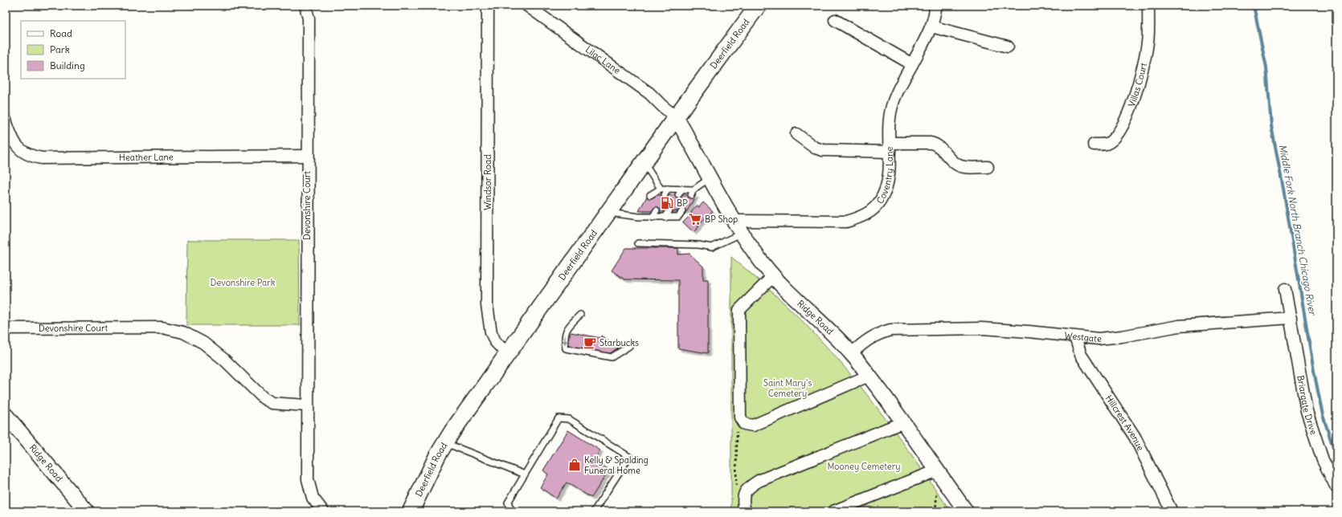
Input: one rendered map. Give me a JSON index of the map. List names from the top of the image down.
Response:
{
  "streets": {
    "main road": ["Deerfield Road"],
    "street": [
      "Lilac Lane",
      "Villas Court",
      "Heather Lane",
      "Coventry Lane",
      "Windsor Road",
      "Devonshire Court",
      "Ridge Road",
      "Westgate",
      "Briargate Drive",
      "Hillcrest Avenue"
    ]
  },
  "crossings": [
    ["Deerfield Road", "Lilac Lane"],
    ["Deerfield Road", "Windsor Road"],
    ["Deerfield Road", "Ridge Road"],
    ["Lilac Lane", "Ridge Road"],
    ["Heather Lane", "Devonshire Court"],
    ["Coventry Lane", "Ridge Road"],
    ["Ridge Road", "Westgate"],
    ["Westgate", "Briargate Drive"],
    ["Westgate", "Hillcrest Avenue"]
  ],
  "water": ["Middle Fork North Branch Chicago River"],
  "parks": ["Devonshire Park", "Saint Mary's Cemetery", "Mooney Cemetery"],
  "places": {
    "fuel station": ["BP"],
    "supermarket": ["BP Shop"],
    "cafe": ["Starbucks"],
    "shop": ["Kelly & Spalding Funeral Home"]
  },
  "legend": ["Road", "Park", "Building"]
}
